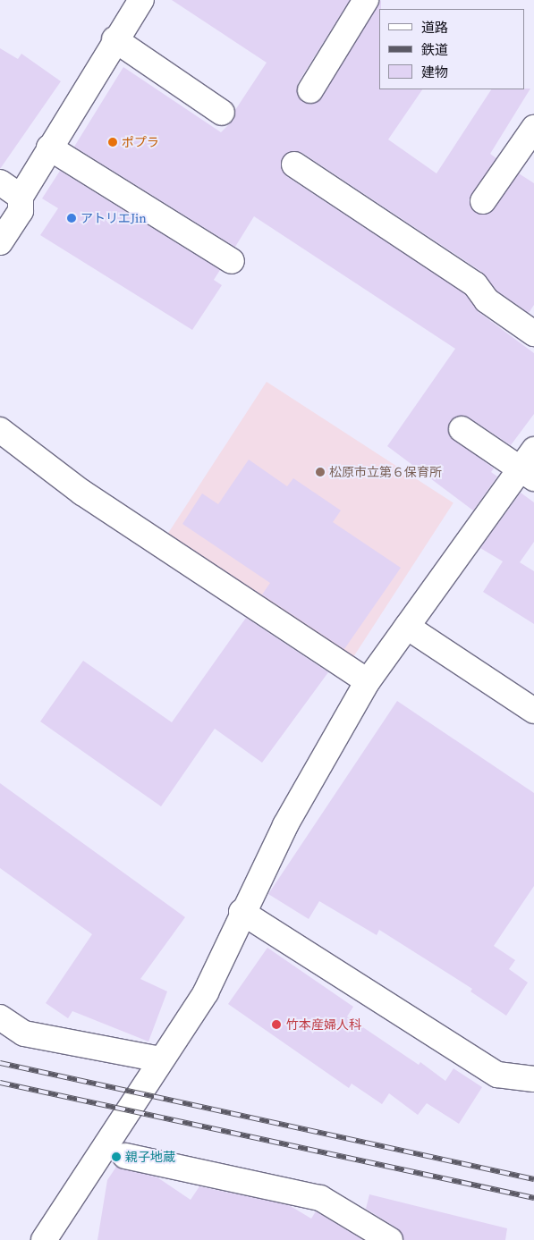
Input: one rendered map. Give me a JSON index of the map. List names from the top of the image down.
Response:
{
  "places": [
    "ポプラ",
    "アトリエJin",
    "松原市立第６保育所",
    "竹本産婦人科",
    "親子地蔵"
  ],
  "legend": ["道路", "鉄道", "建物"]
}
